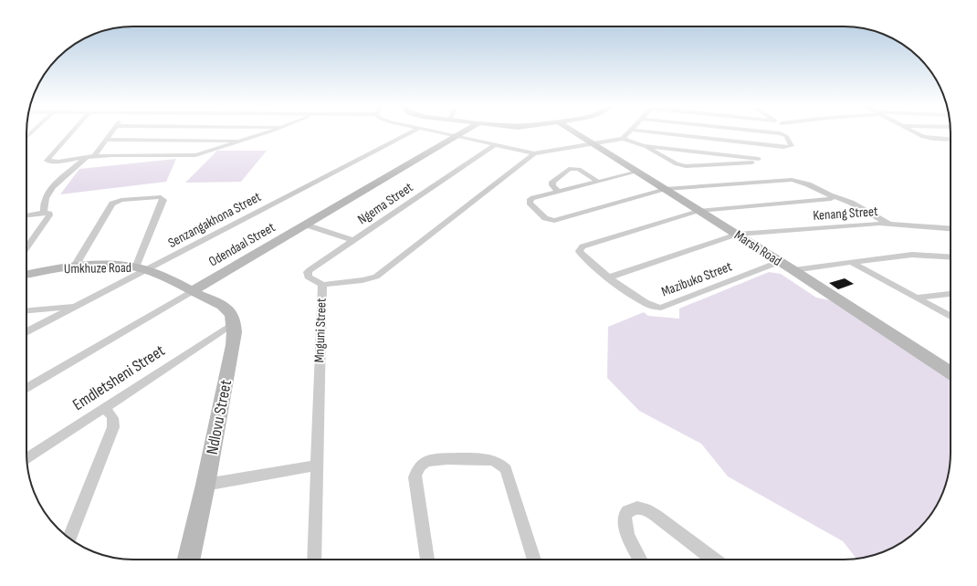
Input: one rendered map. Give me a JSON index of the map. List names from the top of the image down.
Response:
{
  "streets": {
    "street": [
      "Ngema Street",
      "Kenang Street",
      "Senzangakhona Street",
      "Odendaal Street",
      "Marsh Road",
      "Umkhuze Road",
      "Mazibuko Street",
      "Mnguni Street",
      "Emdletsheni Street",
      "Ndlovu Street"
    ]
  },
  "crossings": [
    ["Ngema Street", "Mnguni Street"],
    ["Kenang Street", "Marsh Road"],
    ["Kenang Street", "Mazibuko Street"],
    ["Senzangakhona Street", "Umkhuze Road"],
    ["Odendaal Street", "Umkhuze Road"],
    ["Marsh Road", "Mazibuko Street"],
    ["Emdletsheni Street", "Ndlovu Street"]
  ]
}
